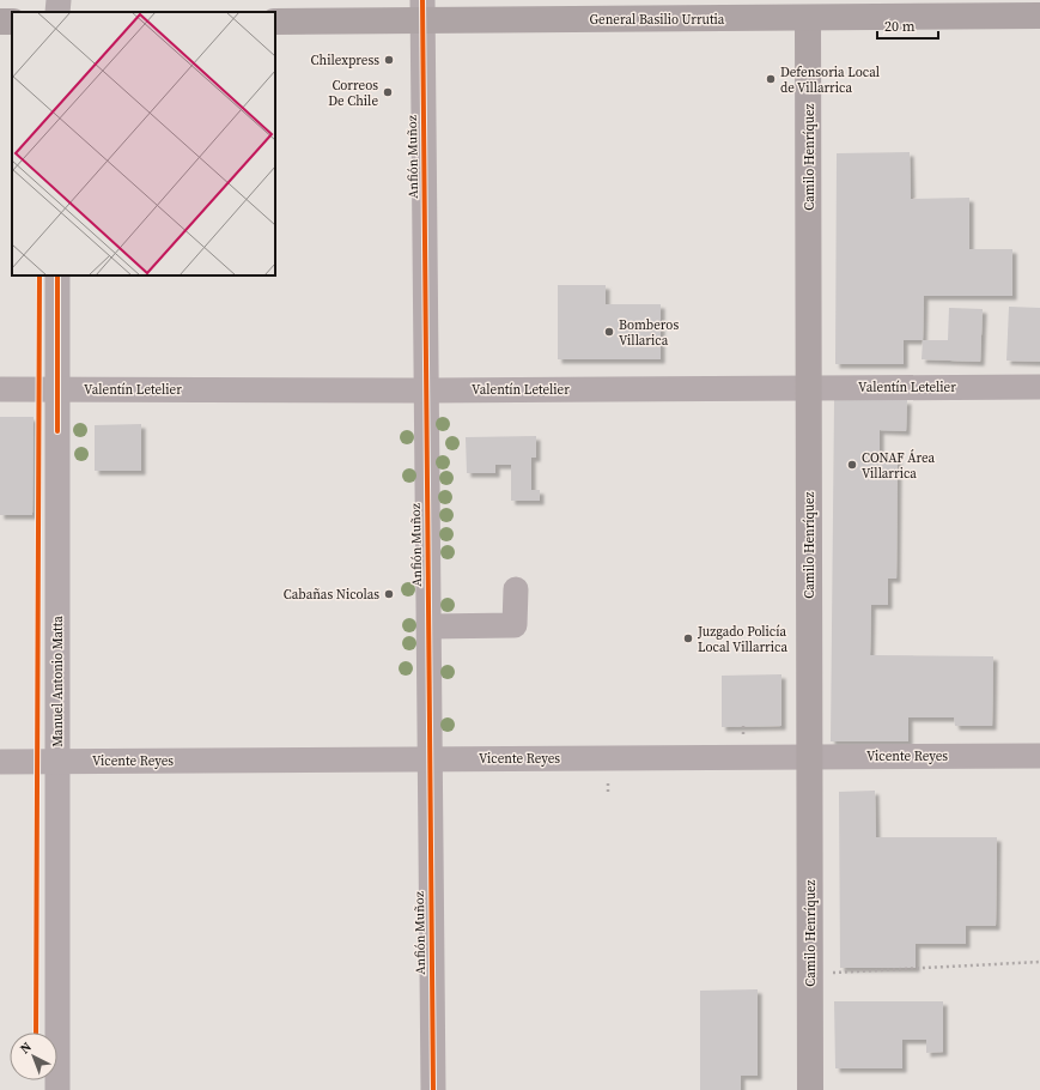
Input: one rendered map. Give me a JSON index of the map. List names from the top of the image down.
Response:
{
  "streets": {
    "main road": ["General Basilio Urrutia", "Camilo Henríquez"],
    "street": [
      "Anfión Muñoz",
      "Valentín Letelier",
      "Manuel Antonio Matta",
      "Vicente Reyes"
    ]
  },
  "crossings": [
    ["General Basilio Urrutia", "Anfión Muñoz"],
    ["General Basilio Urrutia", "Camilo Henríquez"],
    ["Anfión Muñoz", "Valentín Letelier"],
    ["Anfión Muñoz", "Vicente Reyes"],
    ["Camilo Henríquez", "Valentín Letelier"],
    ["Camilo Henríquez", "Vicente Reyes"],
    ["Valentín Letelier", "Manuel Antonio Matta"],
    ["Manuel Antonio Matta", "Vicente Reyes"]
  ],
  "places": [
    "Chilexpress",
    "Defensoria Local de Villarrica",
    "Correos De Chile",
    "Bomberos Villarica",
    "CONAF Área Villarrica",
    "Cabañas Nicolas",
    "Juzgado Policía Local Villarrica"
  ],
  "scale_bar": "20 m",
  "north": "top left"
}
